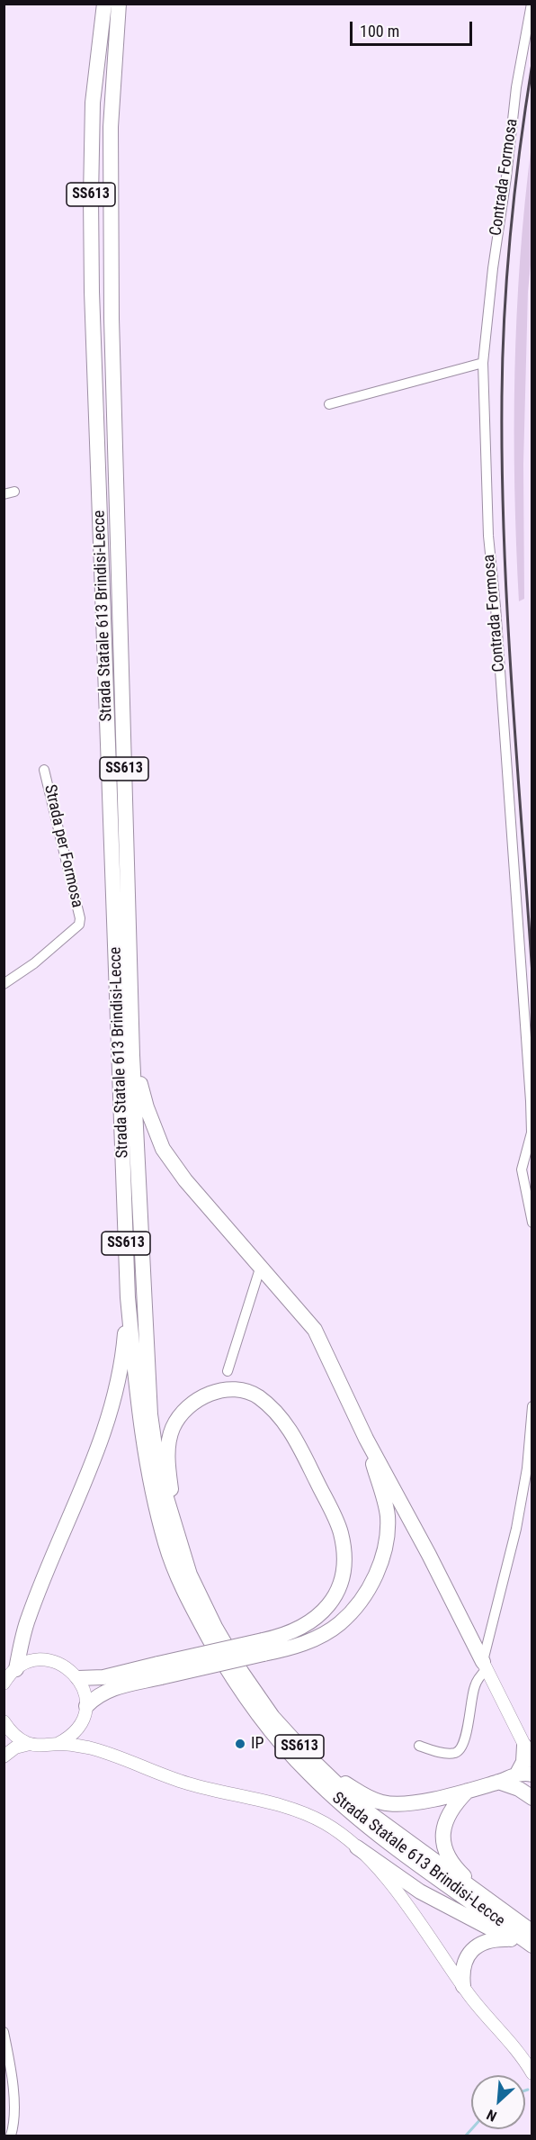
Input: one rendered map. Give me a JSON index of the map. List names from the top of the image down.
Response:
{
  "streets": {
    "highway": ["SS613", "Strada Statale 613 Brindisi-Lecce"],
    "street": ["Contrada Formosa", "Strada per Formosa"]
  },
  "places": ["IP"],
  "scale_bar": "100 m",
  "north": "bottom left"
}
